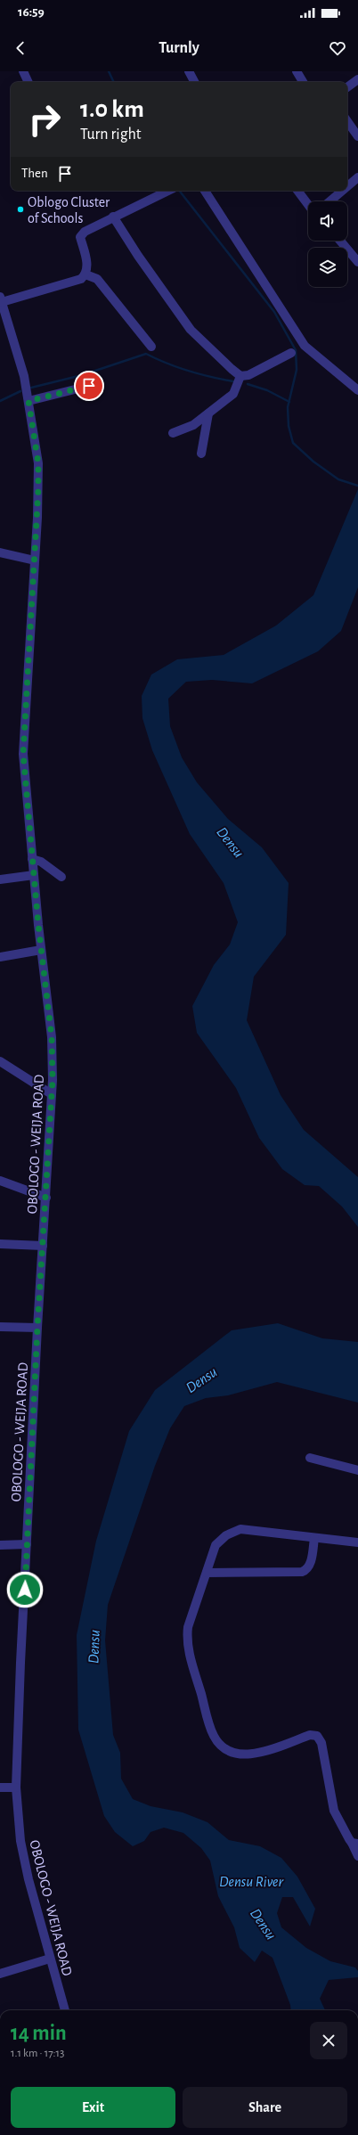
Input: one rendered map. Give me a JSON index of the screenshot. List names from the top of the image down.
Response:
{
  "streets": {
    "street": ["OBOLOGO - WEIJA ROAD"]
  },
  "water": ["Densu", "Densu River"],
  "places": ["Oblogo Cluster of Schools"],
  "page": {
    "status": "16:59",
    "header": "Turnly",
    "turn": ["1.0 km", "Turn right"],
    "then": "Then",
    "heading": ["14 min", "1.1 km · 17:13"],
    "buttons": ["Exit", "Share"]
  }
}
